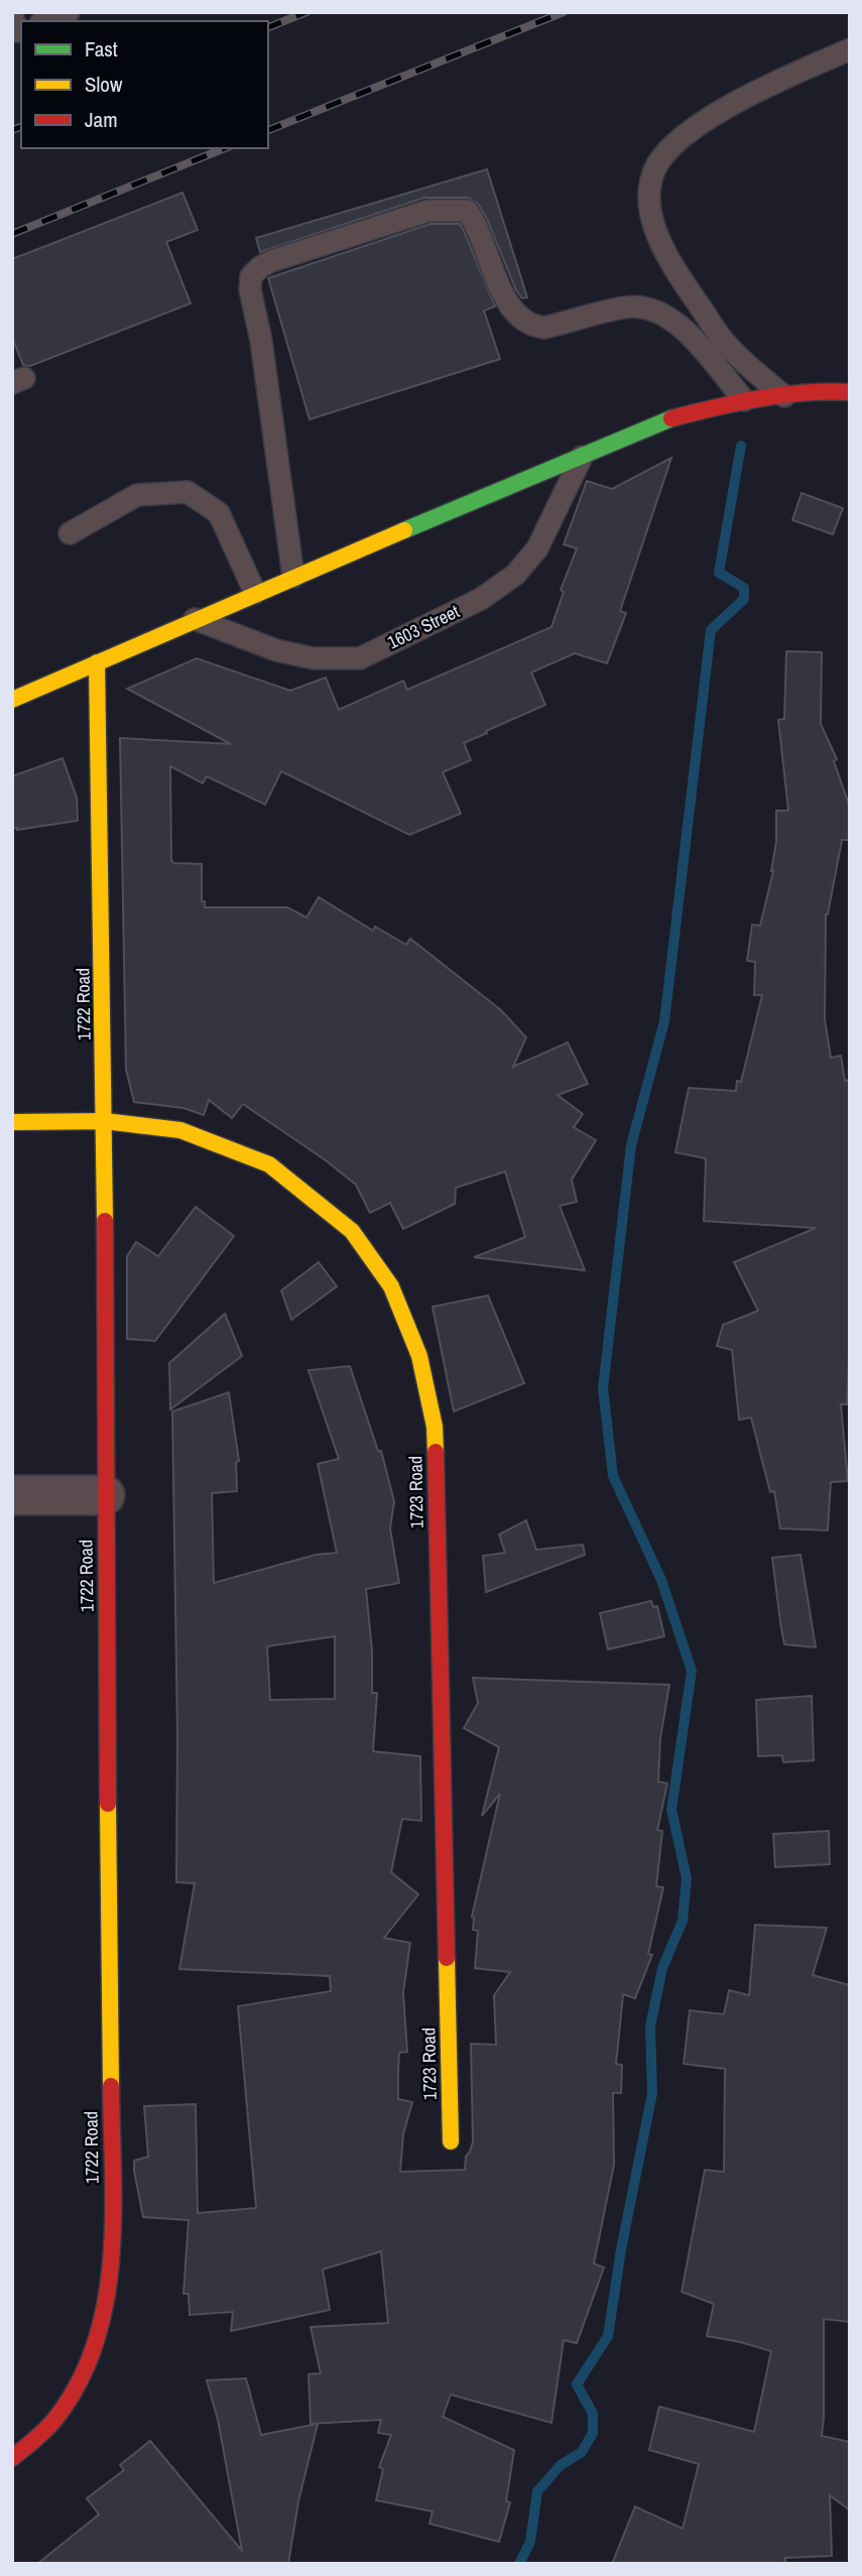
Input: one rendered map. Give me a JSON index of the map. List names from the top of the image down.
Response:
{
  "streets": {
    "street": ["1722 Road", "1723 Road"],
    "lane": ["1603 Street"]
  },
  "crossings": [
    ["1722 Road", "1723 Road"]
  ],
  "legend": ["Fast", "Slow", "Jam"]
}
